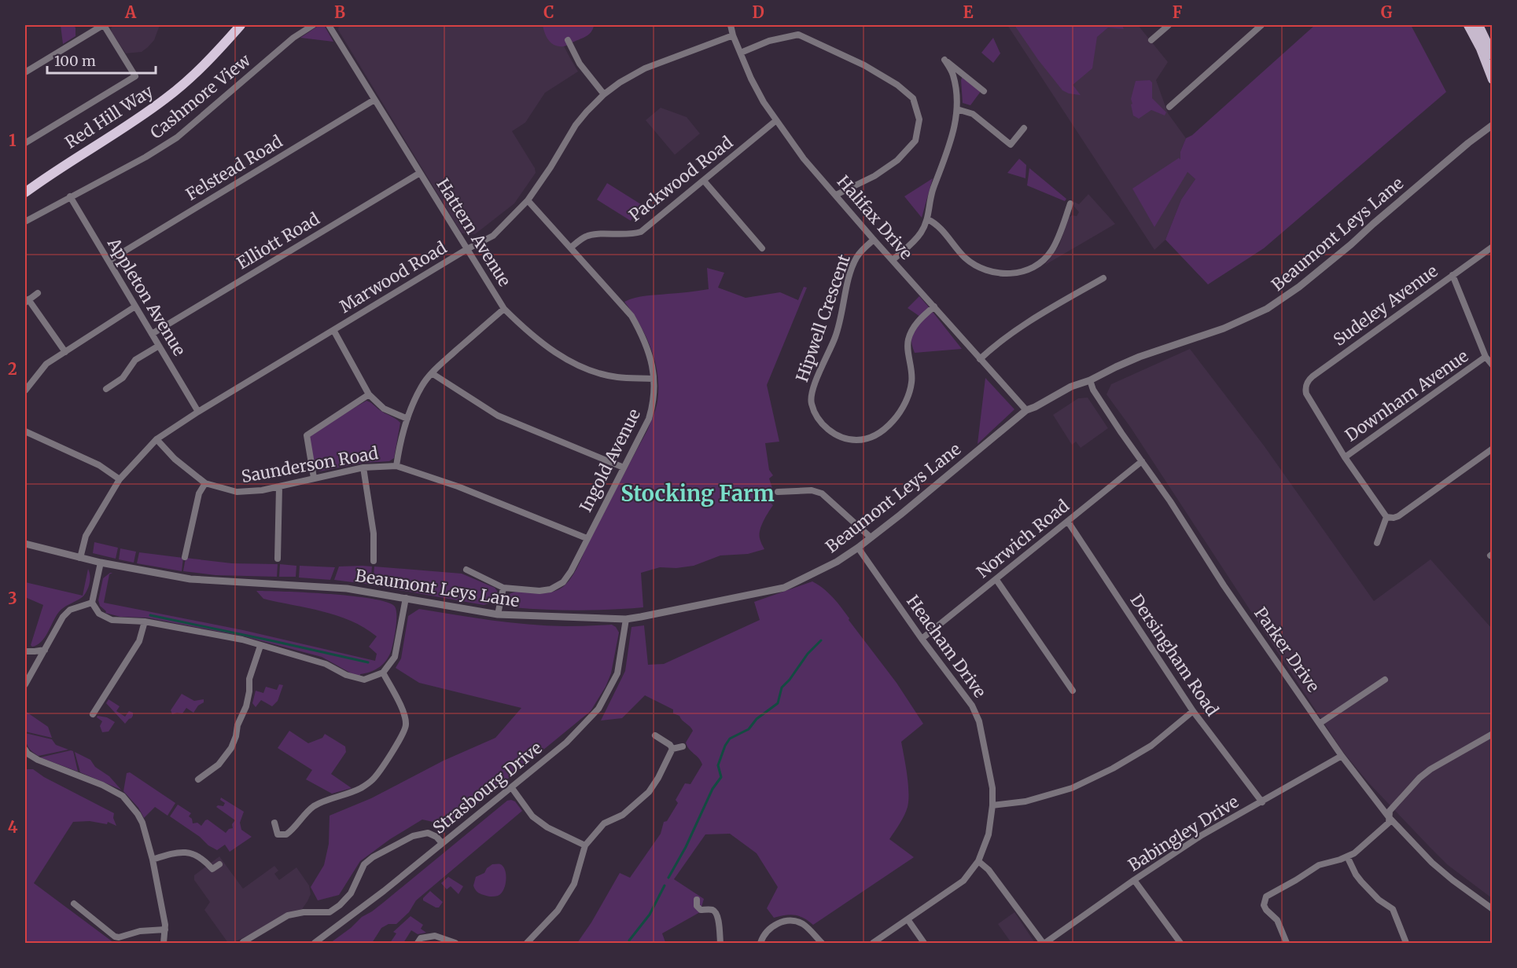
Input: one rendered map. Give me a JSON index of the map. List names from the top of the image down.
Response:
{
  "streets": {
    "highway": ["Red Hill Way"],
    "street": [
      "Cashmore View",
      "Felstead Road",
      "Packwood Road",
      "Halifax Drive",
      "Hattern Avenue",
      "Beaumont Leys Lane",
      "Elliott Road",
      "Marwood Road",
      "Appleton Avenue",
      "Sudeley Avenue",
      "Hipwell Crescent",
      "Downham Avenue",
      "Ingold Avenue",
      "Saunderson Road",
      "Norwich Road",
      "Heacham Drive",
      "Parker Drive",
      "Dersingham Road",
      "Strasbourg Drive",
      "Babingley Drive"
    ]
  },
  "crossings": [
    ["Cashmore View", "Appleton Avenue"],
    ["Felstead Road", "Hattern Avenue"],
    ["Felstead Road", "Appleton Avenue"],
    ["Packwood Road", "Halifax Drive"],
    ["Packwood Road", "Ingold Avenue"],
    ["Halifax Drive", "Beaumont Leys Lane"],
    ["Halifax Drive", "Marwood Road"],
    ["Halifax Drive", "Hipwell Crescent"],
    ["Hattern Avenue", "Elliott Road"],
    ["Hattern Avenue", "Marwood Road"],
    ["Hattern Avenue", "Ingold Avenue"],
    ["Beaumont Leys Lane", "Marwood Road"],
    ["Beaumont Leys Lane", "Heacham Drive"],
    ["Beaumont Leys Lane", "Parker Drive"],
    ["Beaumont Leys Lane", "Strasbourg Drive"],
    ["Elliott Road", "Appleton Avenue"],
    ["Marwood Road", "Appleton Avenue"],
    ["Marwood Road", "Ingold Avenue"],
    ["Marwood Road", "Saunderson Road"],
    ["Sudeley Avenue", "Downham Avenue"],
    ["Ingold Avenue", "Saunderson Road"],
    ["Norwich Road", "Heacham Drive"],
    ["Norwich Road", "Parker Drive"],
    ["Norwich Road", "Dersingham Road"],
    ["Parker Drive", "Babingley Drive"],
    ["Dersingham Road", "Babingley Drive"]
  ],
  "districts": ["Stocking Farm"],
  "scale_bar": "100 m",
  "grid": {
    "columns": [
      "A",
      "B",
      "C",
      "D",
      "E",
      "F",
      "G"
    ],
    "rows": [
      "1",
      "2",
      "3",
      "4"
    ]
  }
}
